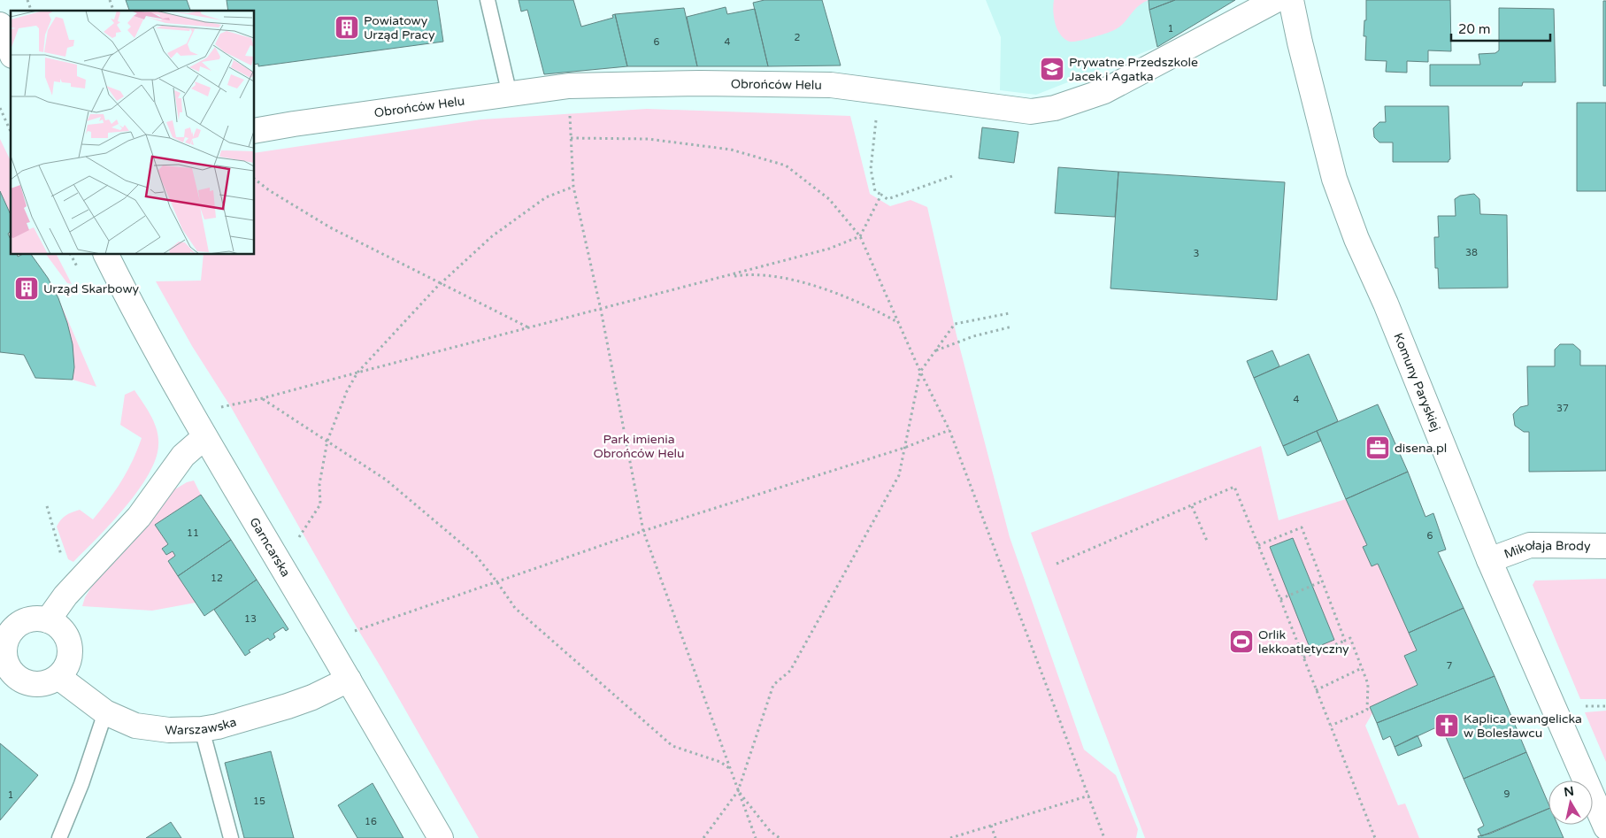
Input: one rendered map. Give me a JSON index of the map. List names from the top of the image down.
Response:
{
  "streets": {
    "street": [
      "Obrońców Helu",
      "Komuny Paryskiej",
      "Garncarska",
      "Mikołaja Brody",
      "Warszawska"
    ]
  },
  "crossings": [
    ["Komuny Paryskiej", "Mikołaja Brody"],
    ["Garncarska", "Warszawska"]
  ],
  "parks": ["Park imienia Obrońców Helu"],
  "places": {
    "building": ["Powiatowy Urząd Pracy", "Urząd Skarbowy"],
    "school or university": ["Prywatne Przedszkole Jacek i Agatka"],
    "office": ["disena.pl"],
    "sports": ["Orlik lekkoatletyczny"],
    "church": ["Kaplica ewangelicka w Bolesławcu"]
  },
  "house_numbers": [
    "1",
    "2",
    "6",
    "4",
    "38",
    "3",
    "4",
    "37",
    "11",
    "6",
    "12",
    "13",
    "7",
    "9",
    "1",
    "15",
    "16"
  ],
  "scale_bar": "20 m",
  "north": "top"
}
